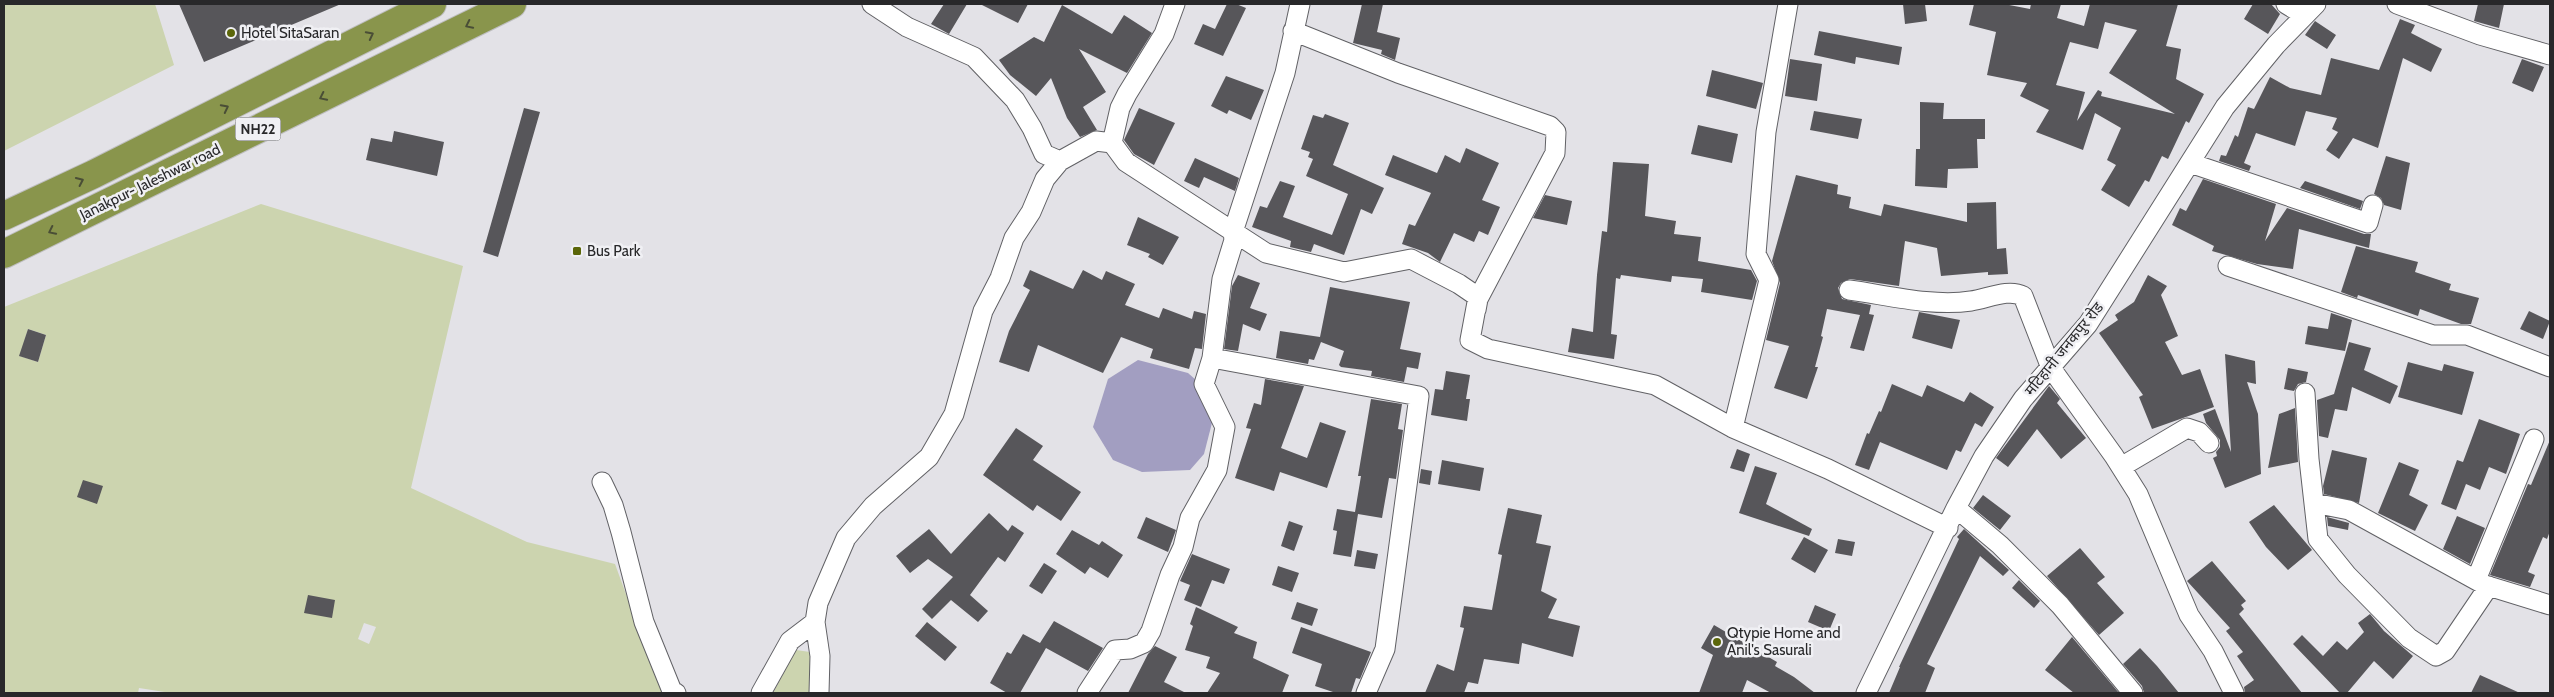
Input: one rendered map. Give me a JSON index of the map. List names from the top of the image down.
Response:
{
  "streets": {
    "highway": ["NH22", "Janakpur- Jaleshwar road"],
    "street": ["मटिहानी जनकपुर रोड"]
  },
  "places": {
    "other": ["Hotel SitaSaran", "Qtypie Home and Anil's Sasurali"],
    "transit": ["Bus Park"]
  }
}
